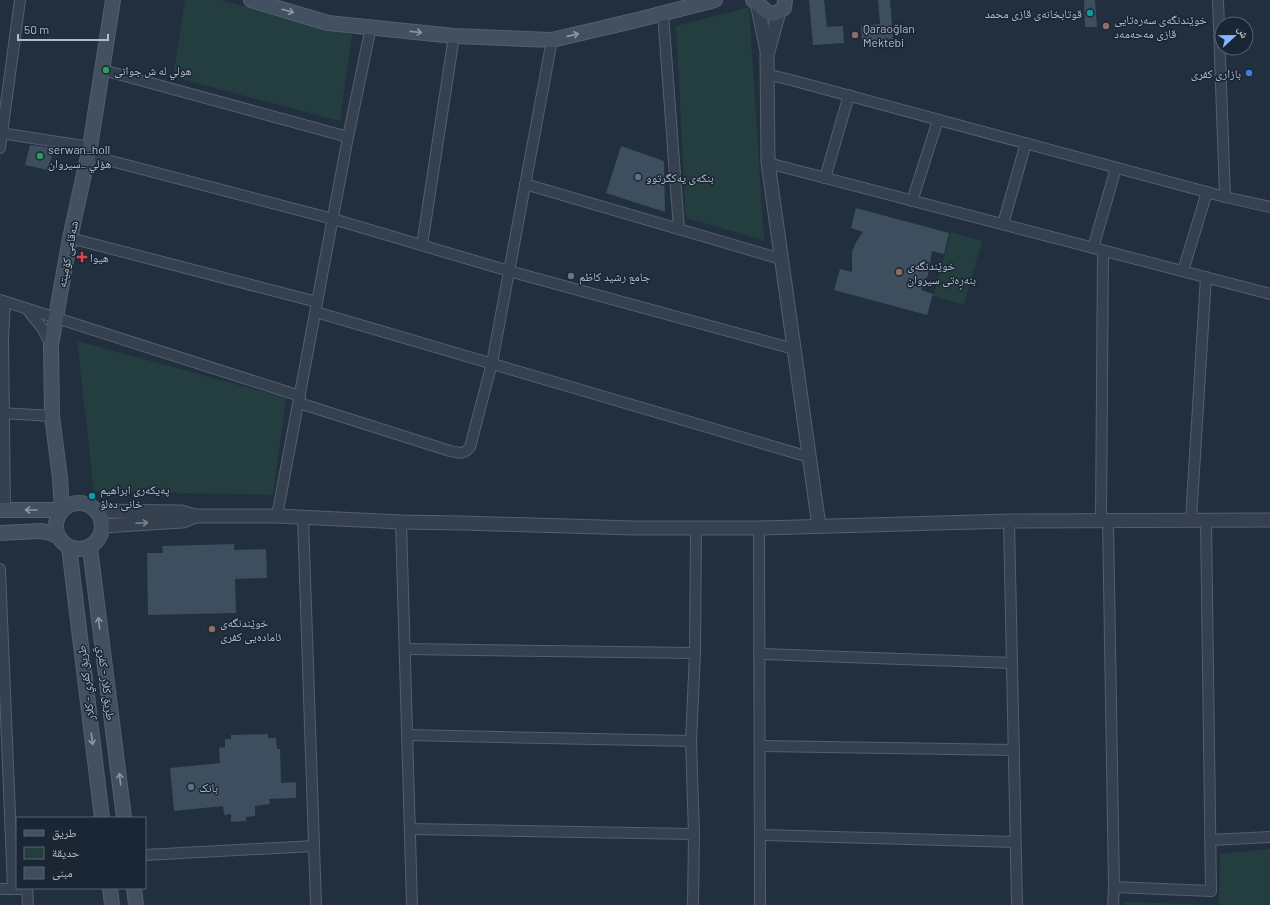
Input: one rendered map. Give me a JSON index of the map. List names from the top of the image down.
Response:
{
  "streets": {
    "main road": ["شەقامی کۆمیتە", "طريق كفري - كلار", "طريق كلار - كفري"]
  },
  "crossings": [
    ["شەقامی کۆمیتە", "طريق كفري - كلار"],
    ["شەقامی کۆمیتە", "طريق كلار - كفري"],
    ["طريق كفري - كلار", "طريق كلار - كفري"]
  ],
  "one_way": ["طريق كفري - كلار", "طريق كلار - كفري"],
  "places": {
    "other": [
      "قوتابخانەی قازی محمد",
      "خوێندنگەی سەرەتایی قازی مەحەمەد",
      "Qaraoğlan Mektebi",
      "هولي له ش جوانى",
      "بازاری کفری",
      "serwan_holl هؤلي _سيروان",
      "بنکەی یەکگرتوو",
      "خوێندنگەی بنەڕەتی سیروان",
      "جامع رشيد كاظم",
      "پەیکەری ابراهیم خانی دەلۆ",
      "خوێندنگەی ئامادەیی کفری",
      "بانک"
    ],
    "health": ["هیوا"]
  },
  "legend": ["طريق", "حديقة", "مبنى"],
  "scale_bar": "50 m",
  "north": "right"
}
